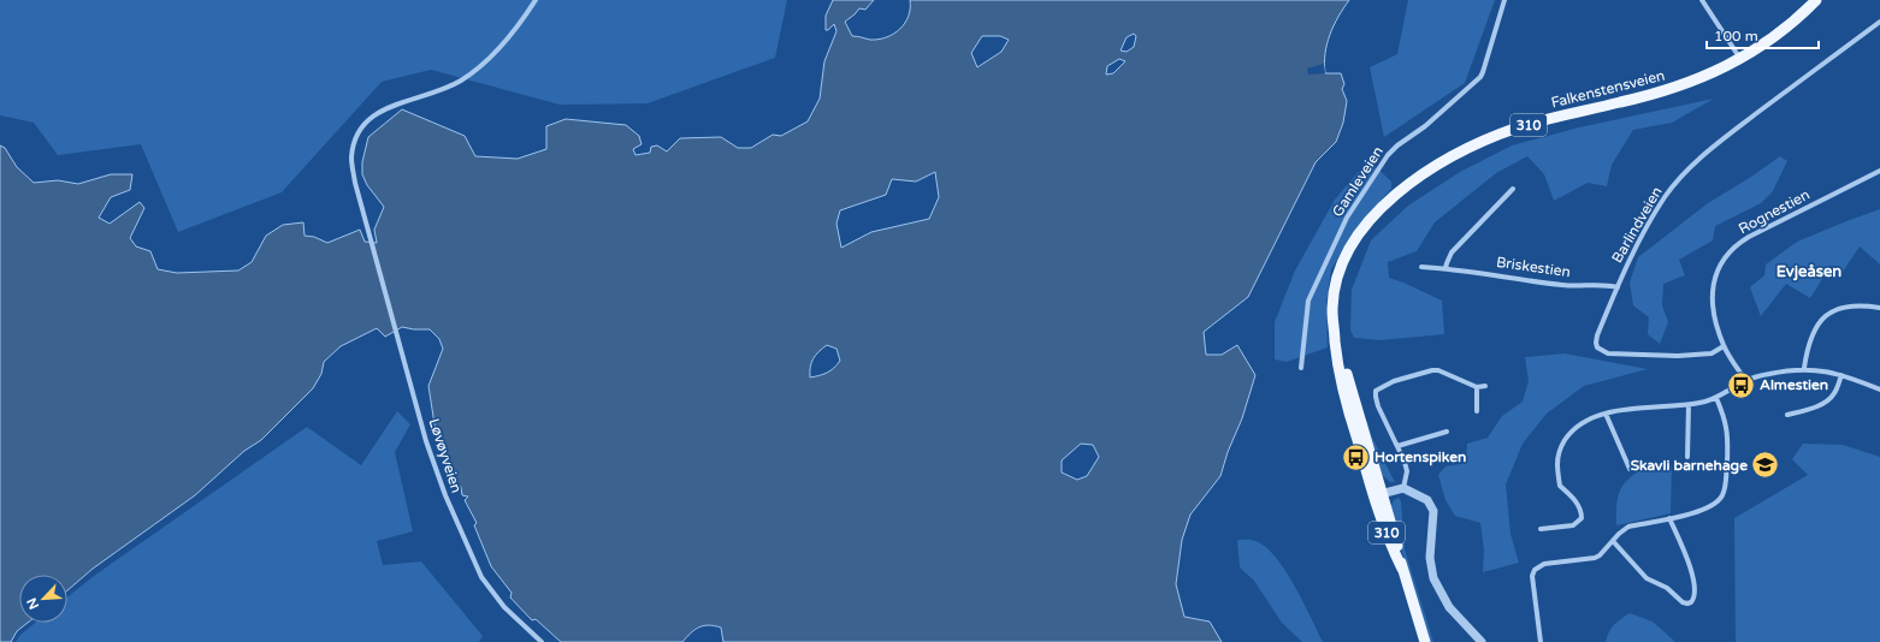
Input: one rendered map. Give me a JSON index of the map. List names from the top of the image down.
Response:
{
  "streets": {
    "main road": ["Falkenstensveien", "310"],
    "street": [
      "Gamleveien",
      "Rognestien",
      "Barlindveien",
      "Briskestien",
      "Løvøyveien"
    ]
  },
  "crossings": [
    ["Rognestien", "Barlindveien"],
    ["Barlindveien", "Briskestien"]
  ],
  "districts": ["Evjeåsen"],
  "places": {
    "bus stop": ["Almestien", "Hortenspiken"],
    "school or university": ["Skavli barnehage"]
  },
  "scale_bar": "100 m",
  "north": "bottom left"
}
